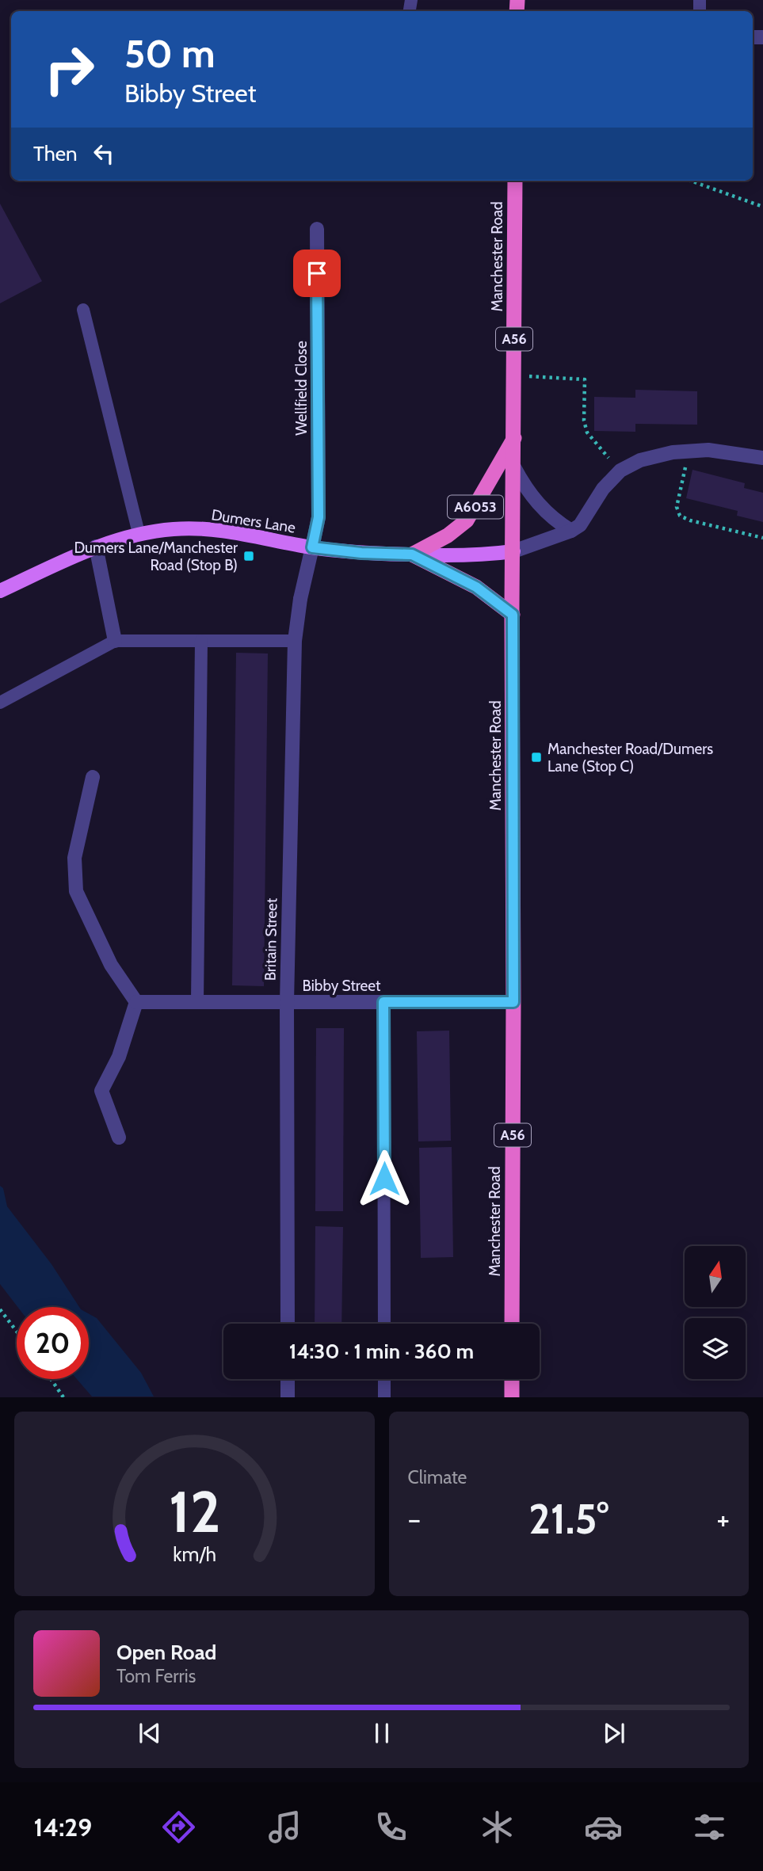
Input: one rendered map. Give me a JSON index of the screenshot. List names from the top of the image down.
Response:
{
  "streets": {
    "highway": ["Manchester Road", "A56", "A6053"],
    "main road": ["Dumers Lane"],
    "street": ["Wellfield Close", "Britain Street", "Bibby Street"]
  },
  "crossings": [
    ["Manchester Road", "A6053"],
    ["Manchester Road", "Dumers Lane"],
    ["Manchester Road", "Bibby Street"],
    ["Wellfield Close", "Dumers Lane"],
    ["Wellfield Close", "Britain Street"],
    ["A6053", "Dumers Lane"],
    ["Dumers Lane", "Britain Street"],
    ["Britain Street", "Bibby Street"]
  ],
  "places": {
    "transit": ["Dumers Lane/Manchester Road (Stop B)", "Manchester Road/Dumers Lane (Stop C)"]
  },
  "north": "top",
  "page": {
    "turn": ["50 m", "Bibby Street"],
    "then": "Then",
    "limit": "20",
    "trip": "14:30 · 1 min · 360 m",
    "tile": "Climate",
    "heat": ["−", "21.5°", "+"],
    "song": ["Open Road", "Tom Ferris"],
    "tabs": "14:29",
    "gauge": ["12", "km/h"]
  }
}
